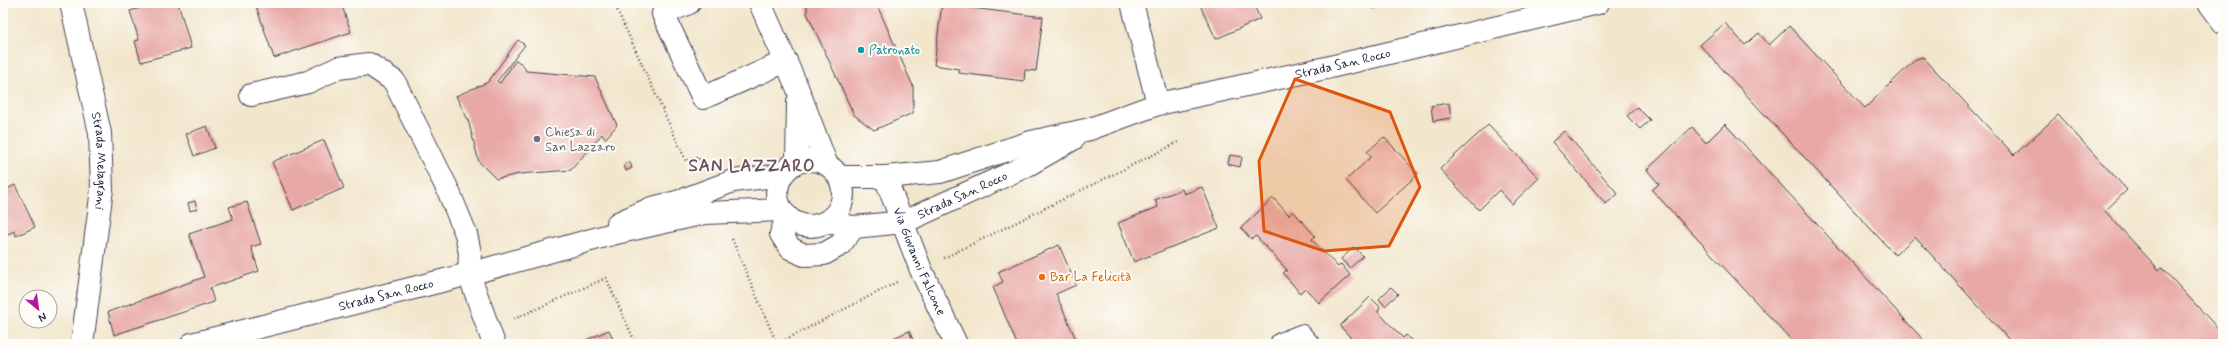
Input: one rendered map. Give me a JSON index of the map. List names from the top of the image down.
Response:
{
  "streets": {
    "street": ["Strada San Rocco", "Strada Melagrani", "Via Giovanni Falcone"]
  },
  "crossings": [
    ["Strada San Rocco", "Via Giovanni Falcone"]
  ],
  "districts": ["SAN LAZZARO"],
  "places": ["Patronato", "Chiesa di San Lazzaro", "Bar La Felicità"],
  "north": "bottom right"
}
